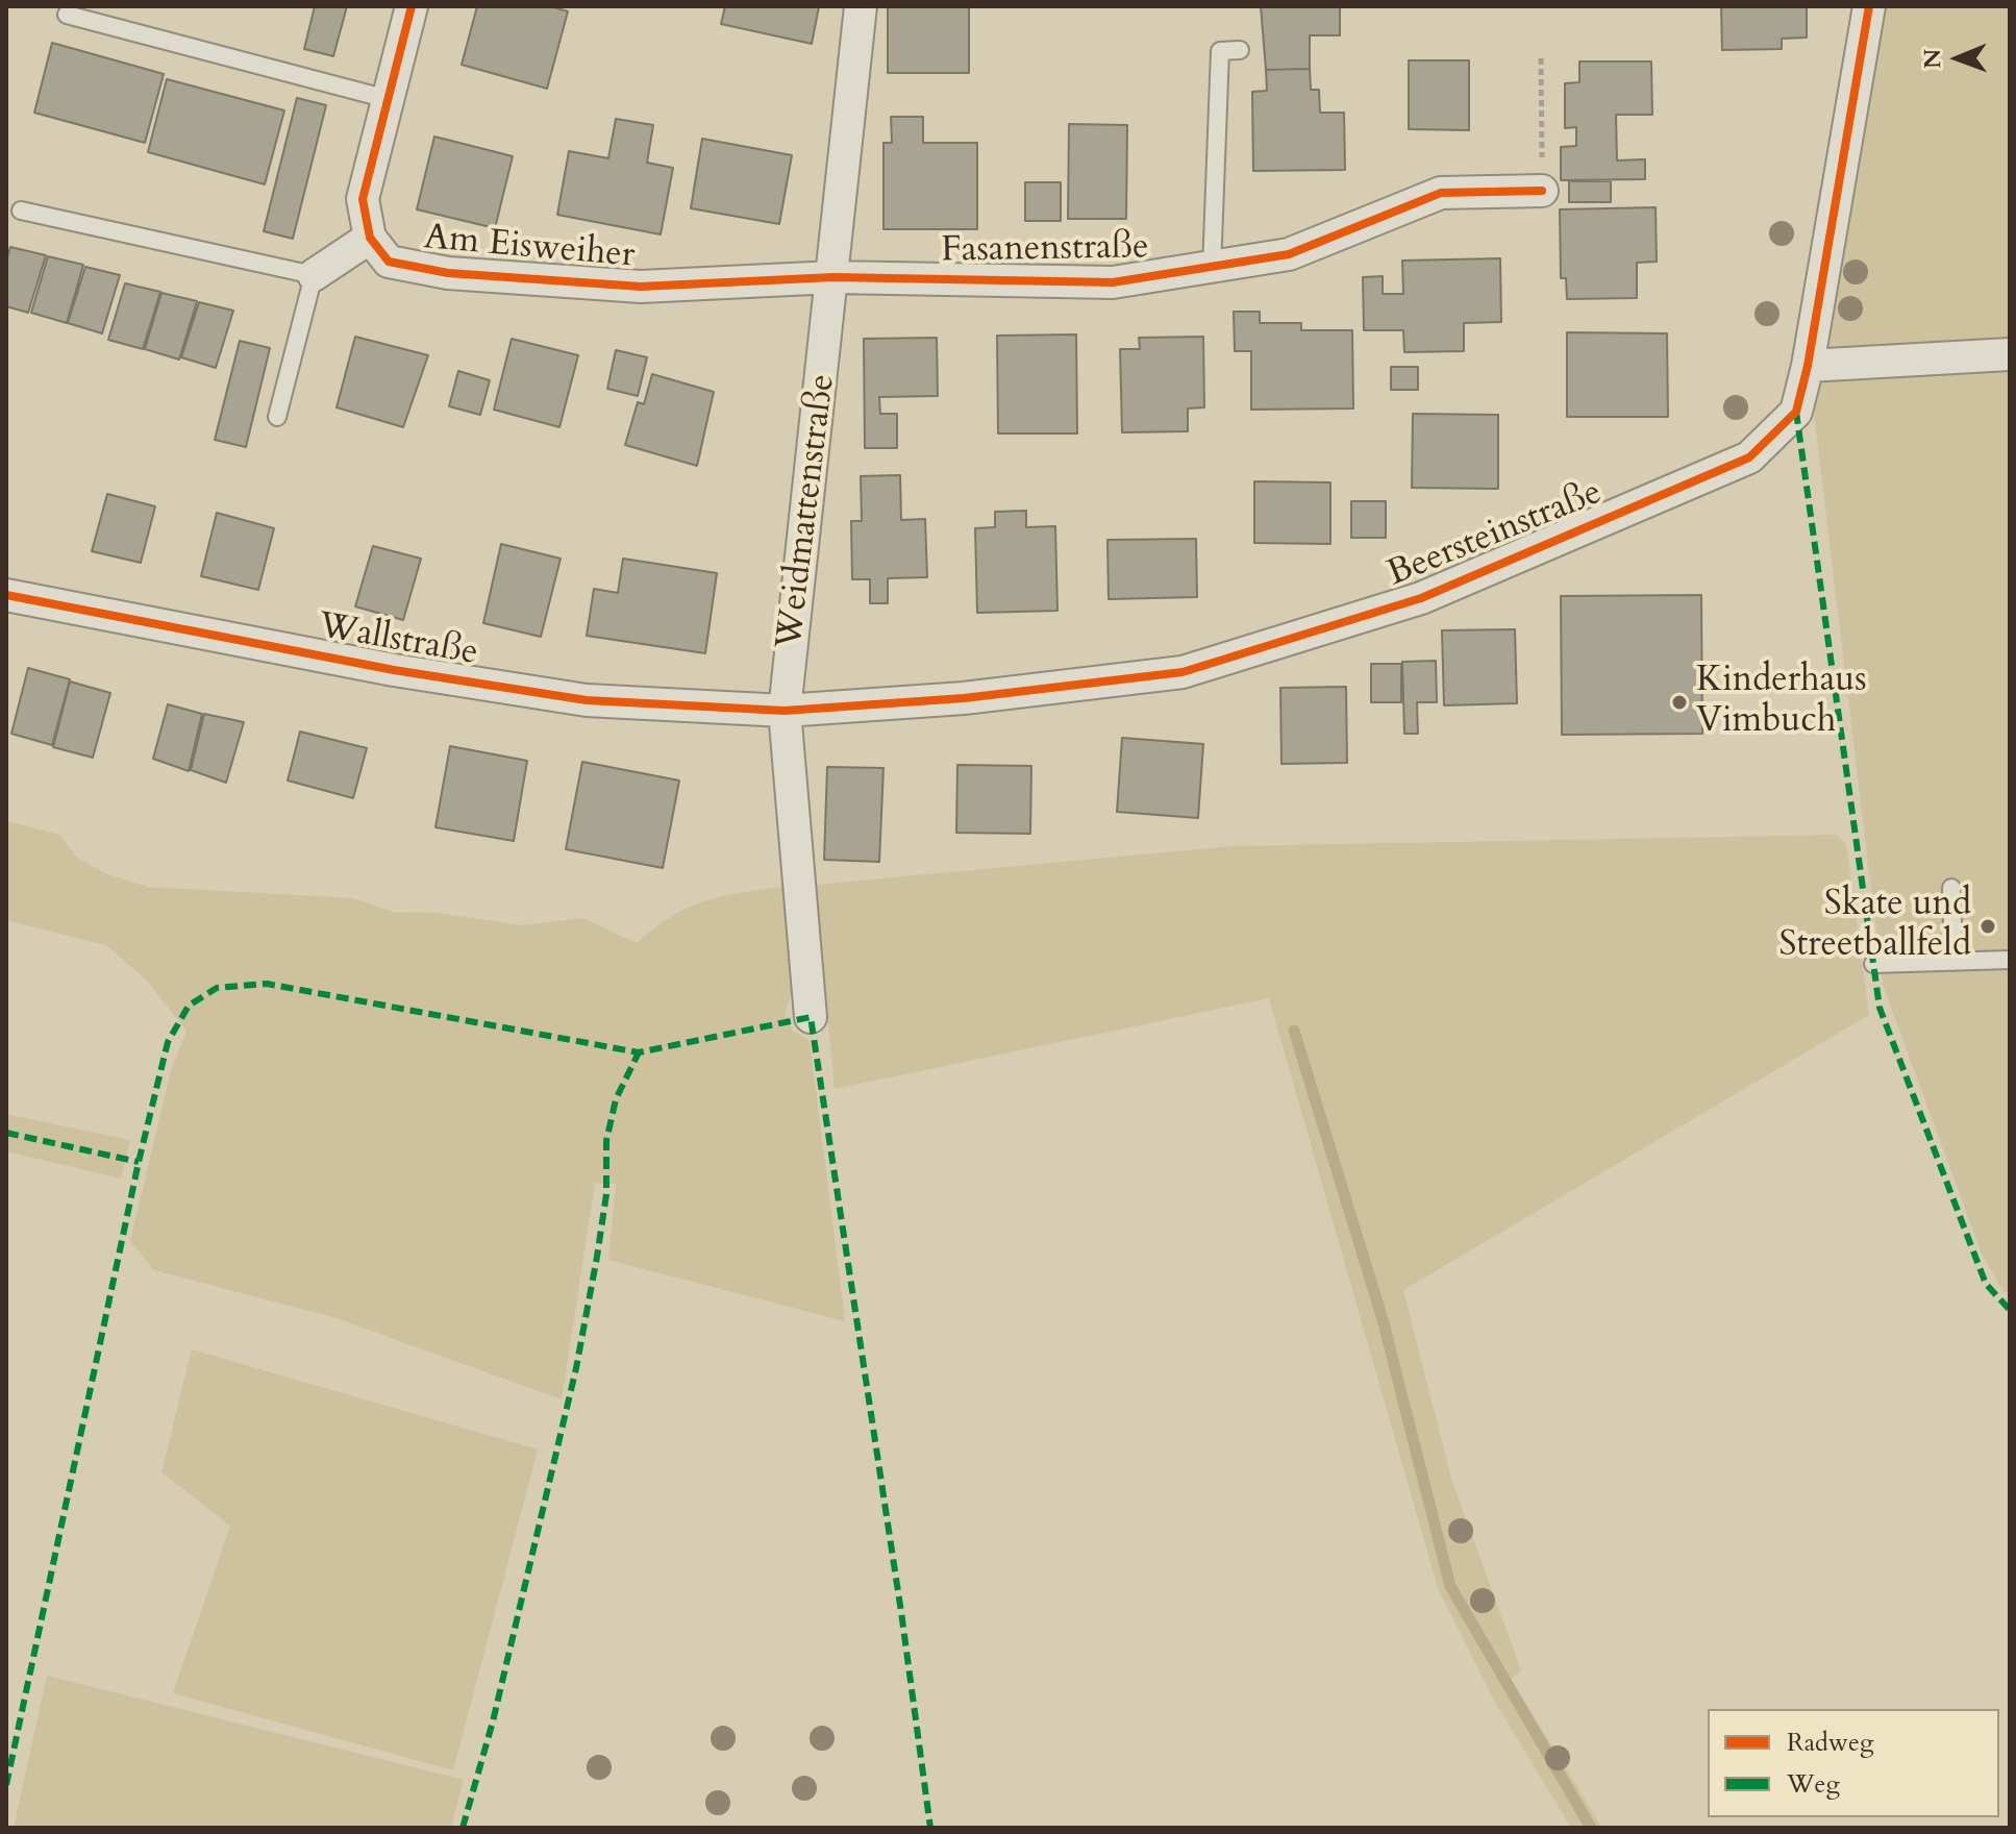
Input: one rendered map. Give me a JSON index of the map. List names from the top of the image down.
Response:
{
  "streets": {
    "street": [
      "Am Eisweiher",
      "Fasanenstraße",
      "Weidmattenstraße",
      "Beersteinstraße",
      "Wallstraße"
    ]
  },
  "crossings": [
    ["Am Eisweiher", "Fasanenstraße"],
    ["Am Eisweiher", "Weidmattenstraße"],
    ["Fasanenstraße", "Weidmattenstraße"],
    ["Weidmattenstraße", "Beersteinstraße"],
    ["Weidmattenstraße", "Wallstraße"],
    ["Beersteinstraße", "Wallstraße"]
  ],
  "places": ["Kinderhaus Vimbuch", "Skate und Streetballfeld"],
  "legend": ["Radweg", "Weg"],
  "north": "left"
}
